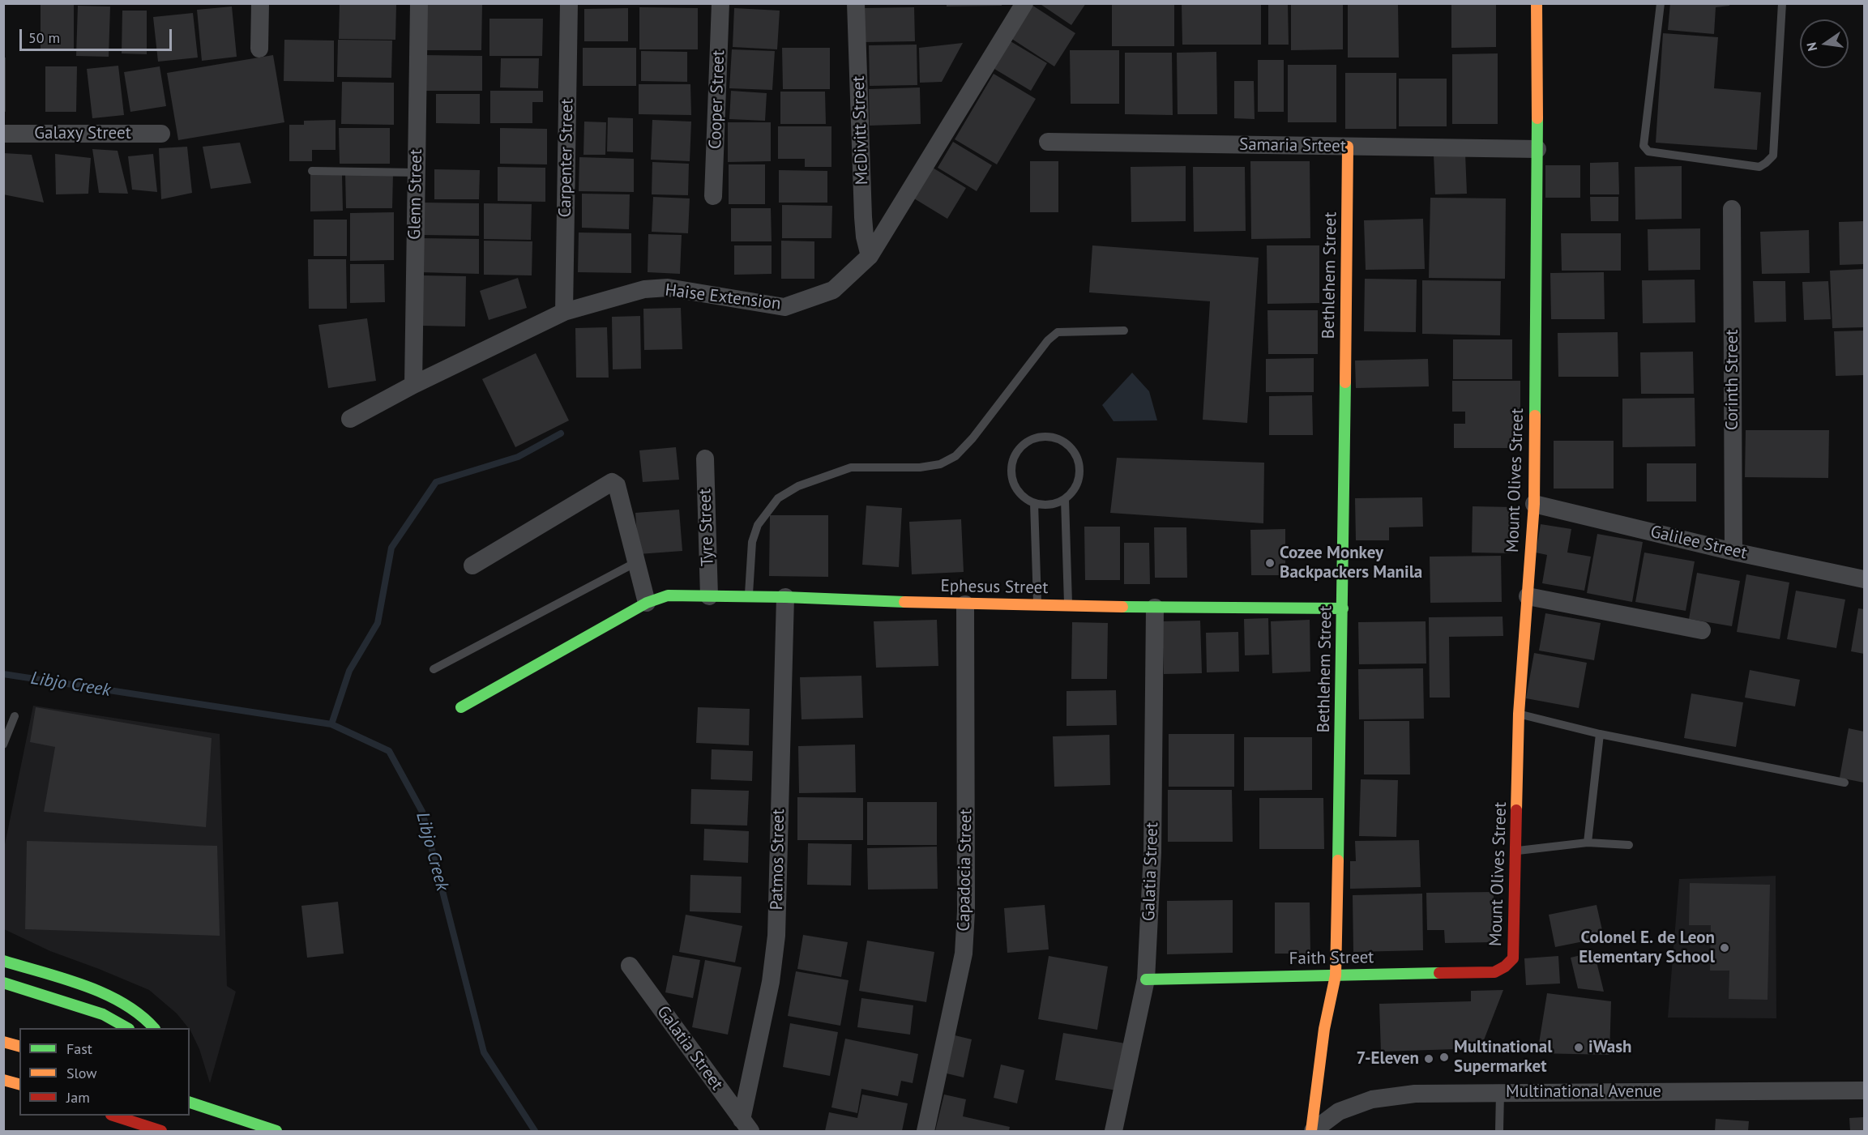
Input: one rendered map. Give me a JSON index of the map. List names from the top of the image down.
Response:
{
  "streets": {
    "main road": [
      "Bethlehem Street",
      "Mount Olives Street",
      "Ephesus Street",
      "Faith Street"
    ],
    "street": [
      "Cooper Street",
      "McDivitt Street",
      "Galaxy Street",
      "Samaria Srteet",
      "Carpenter Street",
      "Glenn Street",
      "Haise Extension",
      "Corinth Street",
      "Tyre Street",
      "Galilee Street",
      "Patmos Street",
      "Capadocia Street",
      "Galatia Street",
      "Multinational Avenue"
    ]
  },
  "crossings": [
    ["McDivitt Street", "Haise Extension"],
    ["Samaria Srteet", "Bethlehem Street"],
    ["Samaria Srteet", "Mount Olives Street"],
    ["Carpenter Street", "Haise Extension"],
    ["Glenn Street", "Haise Extension"],
    ["Bethlehem Street", "Ephesus Street"],
    ["Bethlehem Street", "Faith Street"],
    ["Bethlehem Street", "Multinational Avenue"],
    ["Corinth Street", "Galilee Street"],
    ["Mount Olives Street", "Galilee Street"],
    ["Mount Olives Street", "Faith Street"],
    ["Tyre Street", "Ephesus Street"],
    ["Ephesus Street", "Patmos Street"],
    ["Ephesus Street", "Capadocia Street"],
    ["Ephesus Street", "Galatia Street"],
    ["Patmos Street", "Galatia Street"],
    ["Galatia Street", "Faith Street"]
  ],
  "water": ["Libjo Creek"],
  "places": [
    "Cozee Monkey Backpackers Manila",
    "Colonel E. de Leon Elementary School",
    "iWash",
    "Multinational Supermarket",
    "7-Eleven"
  ],
  "legend": ["Fast", "Slow", "Jam"],
  "scale_bar": "50 m",
  "north": "left"
}
